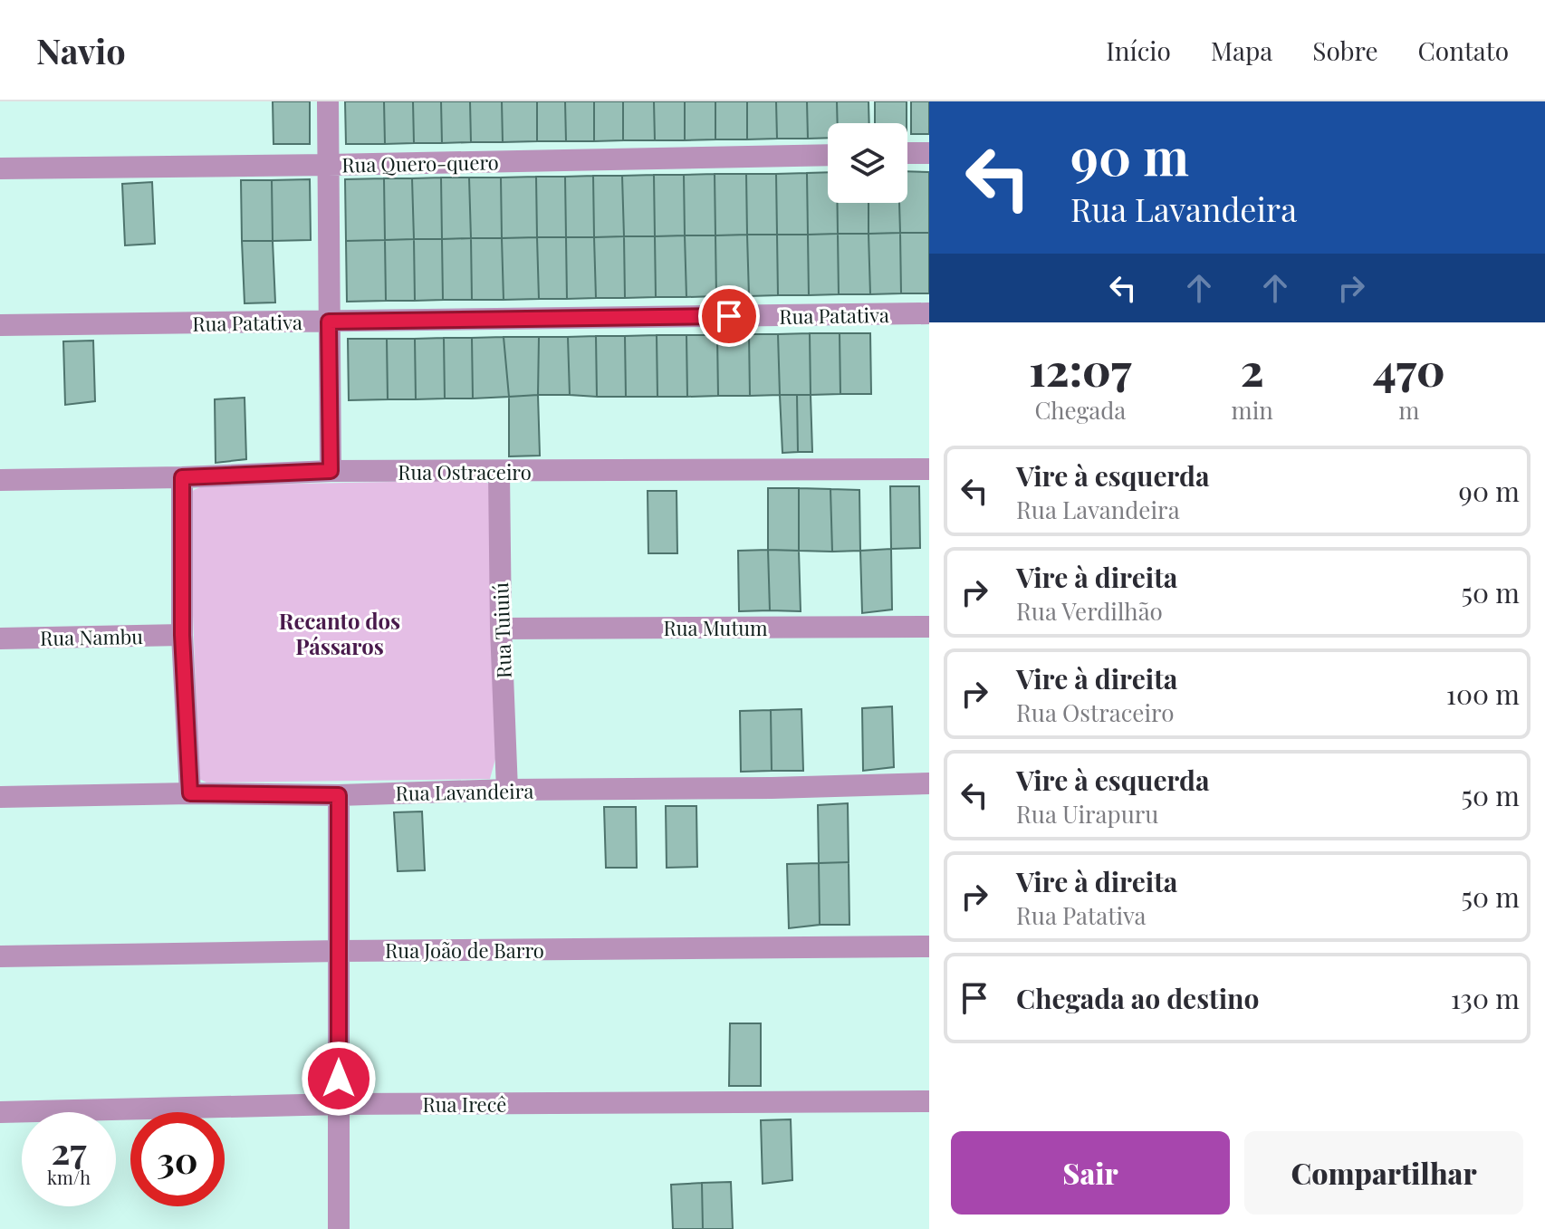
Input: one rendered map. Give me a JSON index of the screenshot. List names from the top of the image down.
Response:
{
  "streets": {
    "street": [
      "Rua Quero-quero",
      "Rua Patativa",
      "Rua Ostraceiro",
      "Rua Mutum",
      "Rua Tuiuiú",
      "Rua Nambu",
      "Rua Lavandeira",
      "Rua João de Barro",
      "Rua Irecê"
    ]
  },
  "crossings": [
    ["Rua Ostraceiro", "Rua Tuiuiú"],
    ["Rua Mutum", "Rua Tuiuiú"],
    ["Rua Tuiuiú", "Rua Lavandeira"]
  ],
  "districts": ["Recanto dos Pássaros"],
  "page": {
    "header": "Navio",
    "nav": [
      "Início",
      "Mapa",
      "Sobre",
      "Contato"
    ],
    "turn": ["90 m", "Rua Lavandeira"],
    "eta": [
      "12:07",
      "Chegada",
      "2",
      "min",
      "470",
      "m"
    ],
    "list": [
      {
        "name": "Vire à esquerda",
        "note": "Rua Lavandeira",
        "value": "90 m"
      },
      {
        "name": "Vire à direita",
        "note": "Rua Verdilhão",
        "value": "50 m"
      },
      {
        "name": "Vire à direita",
        "note": "Rua Ostraceiro",
        "value": "100 m"
      },
      {
        "name": "Vire à esquerda",
        "note": "Rua Uirapuru",
        "value": "50 m"
      },
      {
        "name": "Vire à direita",
        "note": "Rua Patativa",
        "value": "50 m"
      },
      {
        "name": "Chegada ao destino",
        "value": "130 m"
      }
    ],
    "speed": "27 km/h",
    "limit": "30",
    "buttons": ["Sair", "Compartilhar"]
  }
}
